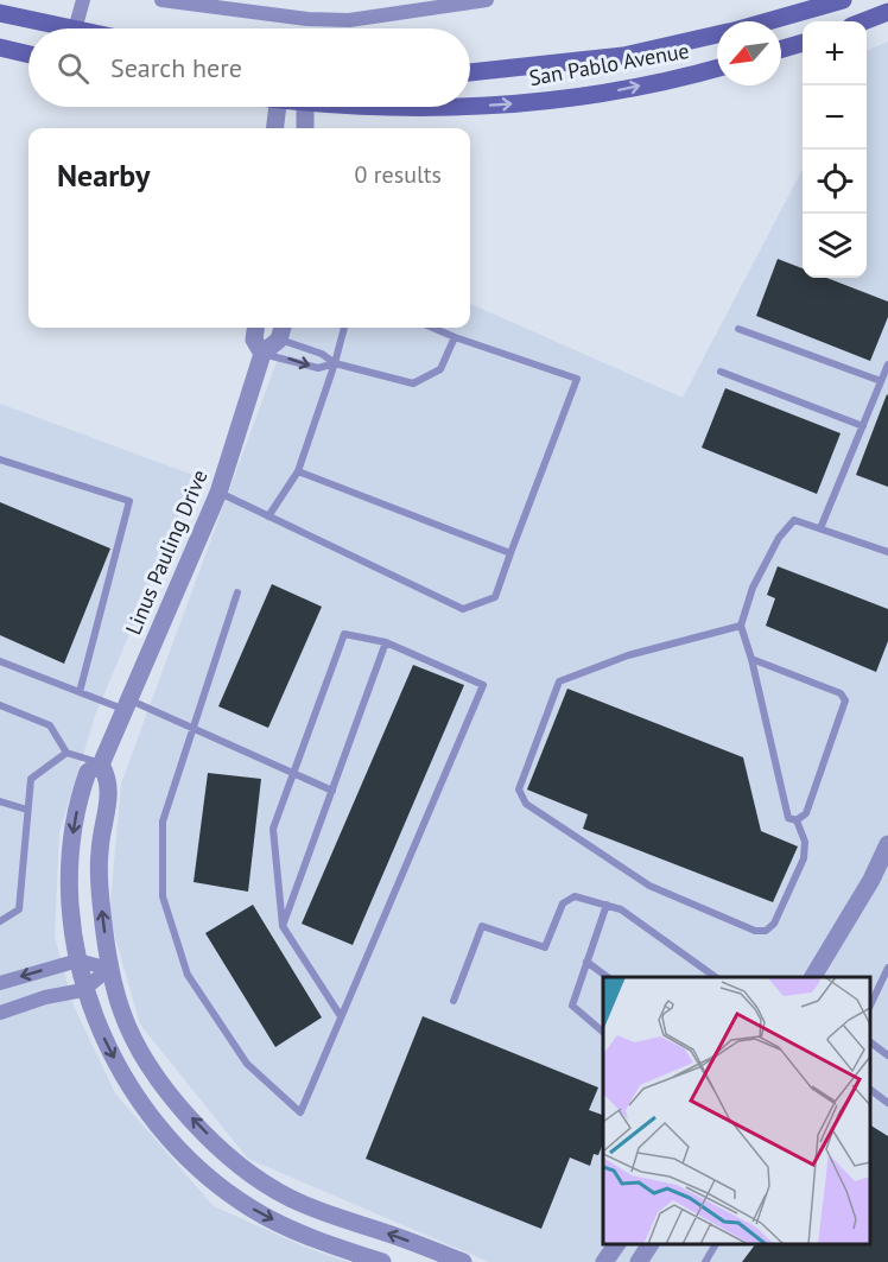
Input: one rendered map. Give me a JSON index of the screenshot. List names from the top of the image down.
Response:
{
  "streets": {
    "main road": ["San Pablo Avenue"],
    "street": ["Linus Pauling Drive"]
  },
  "one_way": ["Linus Pauling Drive"],
  "north": "bottom left",
  "page": {
    "map_buttons": ["+", "−"],
    "search": "Search here",
    "heading": ["Nearby", "0 results"]
  }
}
